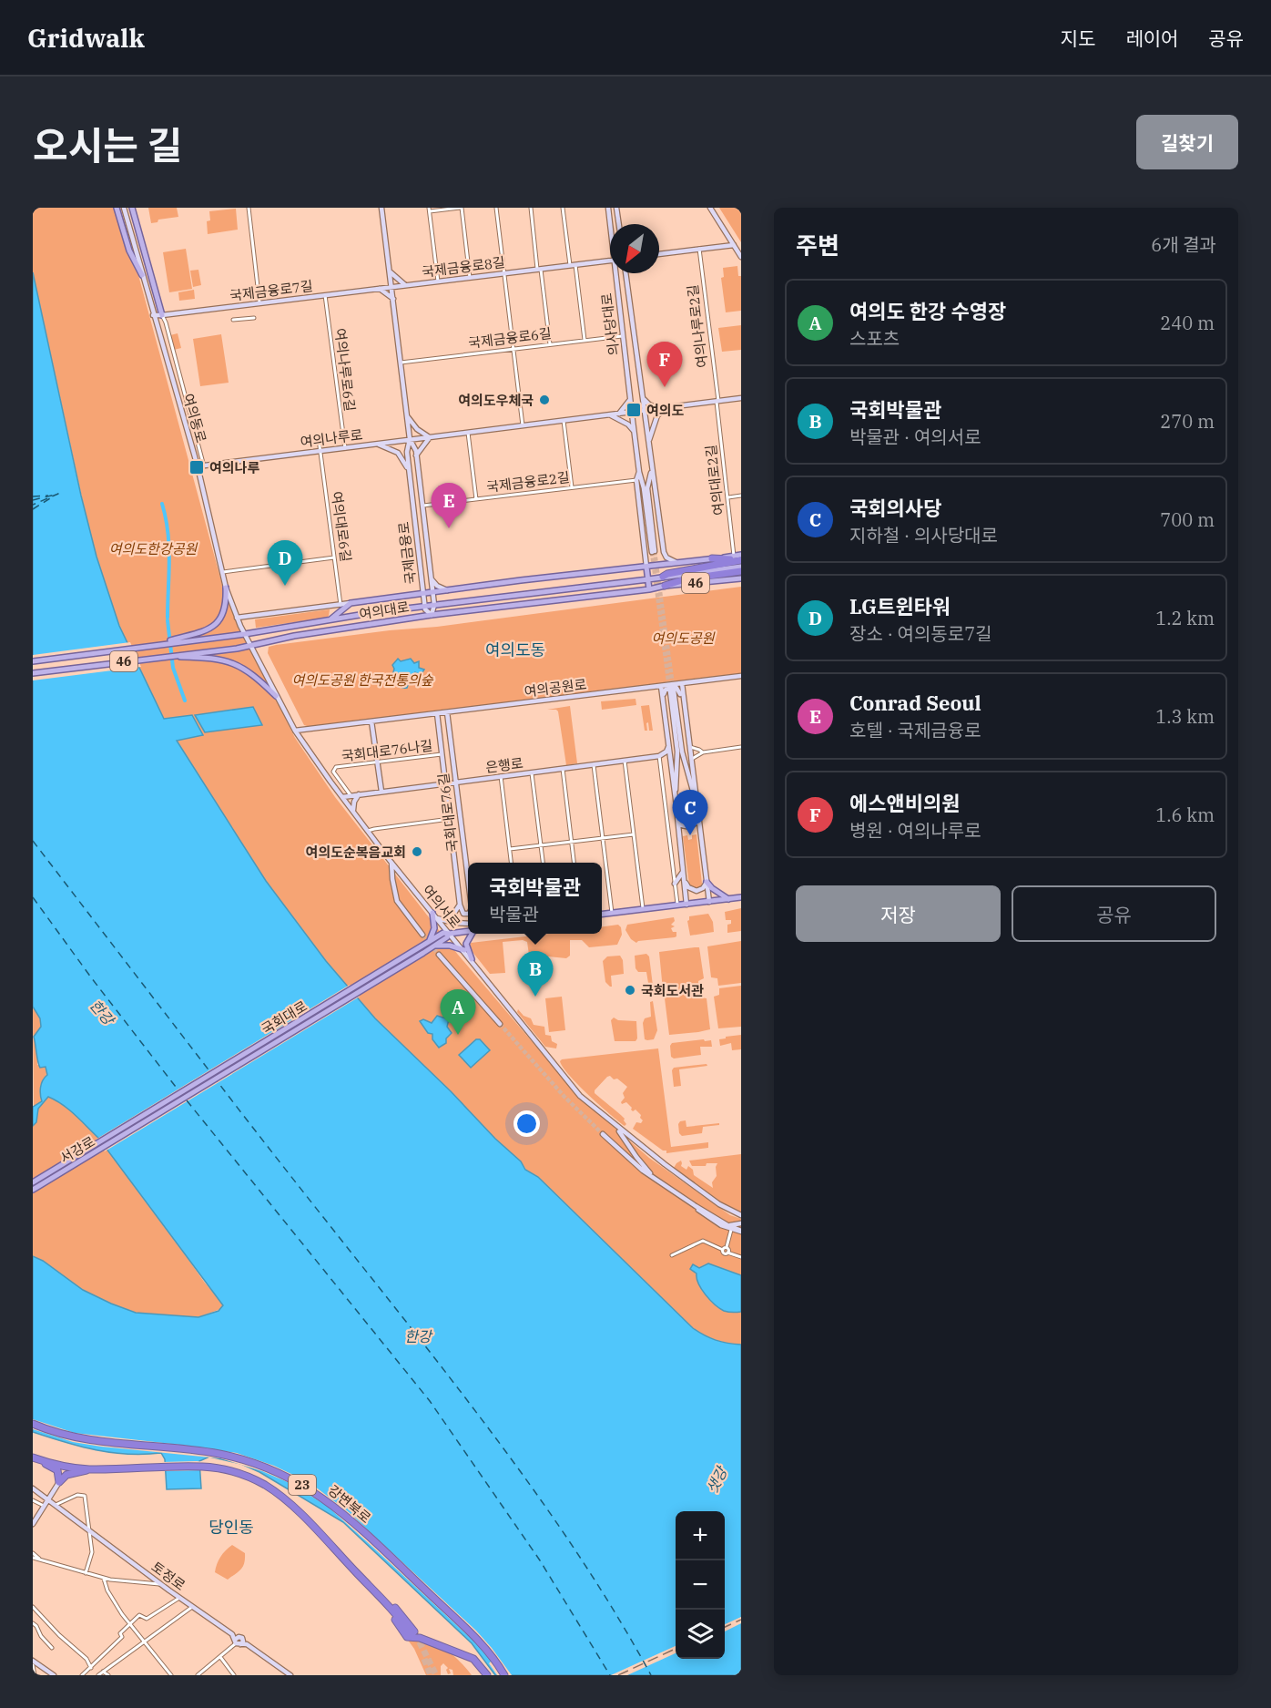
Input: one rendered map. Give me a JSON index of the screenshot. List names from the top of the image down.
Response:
{
  "streets": {
    "highway": ["23", "강변북로"],
    "main road": [
      "국제금융로8길",
      "국제금융로7길",
      "의사당대로",
      "여의동로",
      "여의나루로",
      "국제금융로",
      "46",
      "여의대로",
      "여의공원로",
      "은행로",
      "국회대로76길",
      "여의서로",
      "국회대로",
      "서강로",
      "토정로"
    ],
    "street": [
      "여의나루로2길",
      "국제금융로6길",
      "여의나루로6길",
      "여의대로2길",
      "국제금융로2길",
      "여의대로6길",
      "국회대로76나길"
    ]
  },
  "crossings": [
    ["국제금융로8길", "국제금융로7길"],
    ["국제금융로8길", "국제금융로"],
    ["국제금융로7길", "여의나루로6길"],
    ["국제금융로7길", "여의동로"],
    ["국제금융로7길", "국제금융로"],
    ["의사당대로", "국제금융로6길"],
    ["의사당대로", "여의나루로"],
    ["의사당대로", "국제금융로2길"],
    ["의사당대로", "여의대로"],
    ["여의나루로2길", "여의나루로"],
    ["여의나루로2길", "여의대로2길"],
    ["국제금융로6길", "국제금융로"],
    ["여의나루로6길", "여의나루로"],
    ["여의동로", "여의나루로"],
    ["여의동로", "46"],
    ["여의동로", "여의대로"],
    ["여의동로", "여의서로"],
    ["여의나루로", "여의대로2길"],
    ["여의나루로", "여의대로6길"],
    ["여의나루로", "국제금융로"],
    ["여의대로2길", "여의대로"],
    ["국제금융로2길", "국제금융로"],
    ["여의대로6길", "여의대로"],
    ["국제금융로", "여의대로"],
    ["46", "여의대로"],
    ["46", "여의서로"],
    ["여의대로", "여의서로"],
    ["여의공원로", "국회대로76길"],
    ["여의공원로", "여의서로"],
    ["국회대로76나길", "은행로"],
    ["국회대로76나길", "국회대로76길"],
    ["은행로", "국회대로76길"],
    ["은행로", "여의서로"],
    ["여의서로", "국회대로"],
    ["국회대로", "서강로"]
  ],
  "districts": ["여의도동", "당인동"],
  "water": ["한강", "샛강"],
  "parks": ["여의도한강공원", "여의도공원", "여의도공원 한국전통의숲"],
  "places": {
    "other": ["여의도우체국", "여의도순복음교회", "국회도서관"],
    "transit": ["여의도", "여의나루"]
  },
  "north": "bottom left",
  "page": {
    "header": "Gridwalk",
    "nav": ["지도", "레이어", "공유"],
    "title": "오시는 길",
    "buttons": [
      "길찾기",
      ["저장", "공유"]
    ],
    "heading": ["주변", "6개 결과"],
    "list": [
      {
        "mark": "A",
        "name": "여의도 한강 수영장",
        "note": "스포츠",
        "value": "240 m"
      },
      {
        "mark": "B",
        "name": "국회박물관",
        "note": "박물관 · 여의서로",
        "value": "270 m"
      },
      {
        "mark": "C",
        "name": "국회의사당",
        "note": "지하철 · 의사당대로",
        "value": "700 m"
      },
      {
        "mark": "D",
        "name": "LG트윈타워",
        "note": "장소 · 여의동로7길",
        "value": "1.2 km"
      },
      {
        "mark": "E",
        "name": "Conrad Seoul",
        "note": "호텔 · 국제금융로",
        "value": "1.3 km"
      },
      {
        "mark": "F",
        "name": "에스앤비의원",
        "note": "병원 · 여의나루로",
        "value": "1.6 km"
      }
    ],
    "pins": [
      "F",
      "E",
      "D",
      "C",
      "B",
      "A"
    ],
    "popup": ["국회박물관", "박물관"],
    "map_buttons": ["+", "−"]
  }
}
